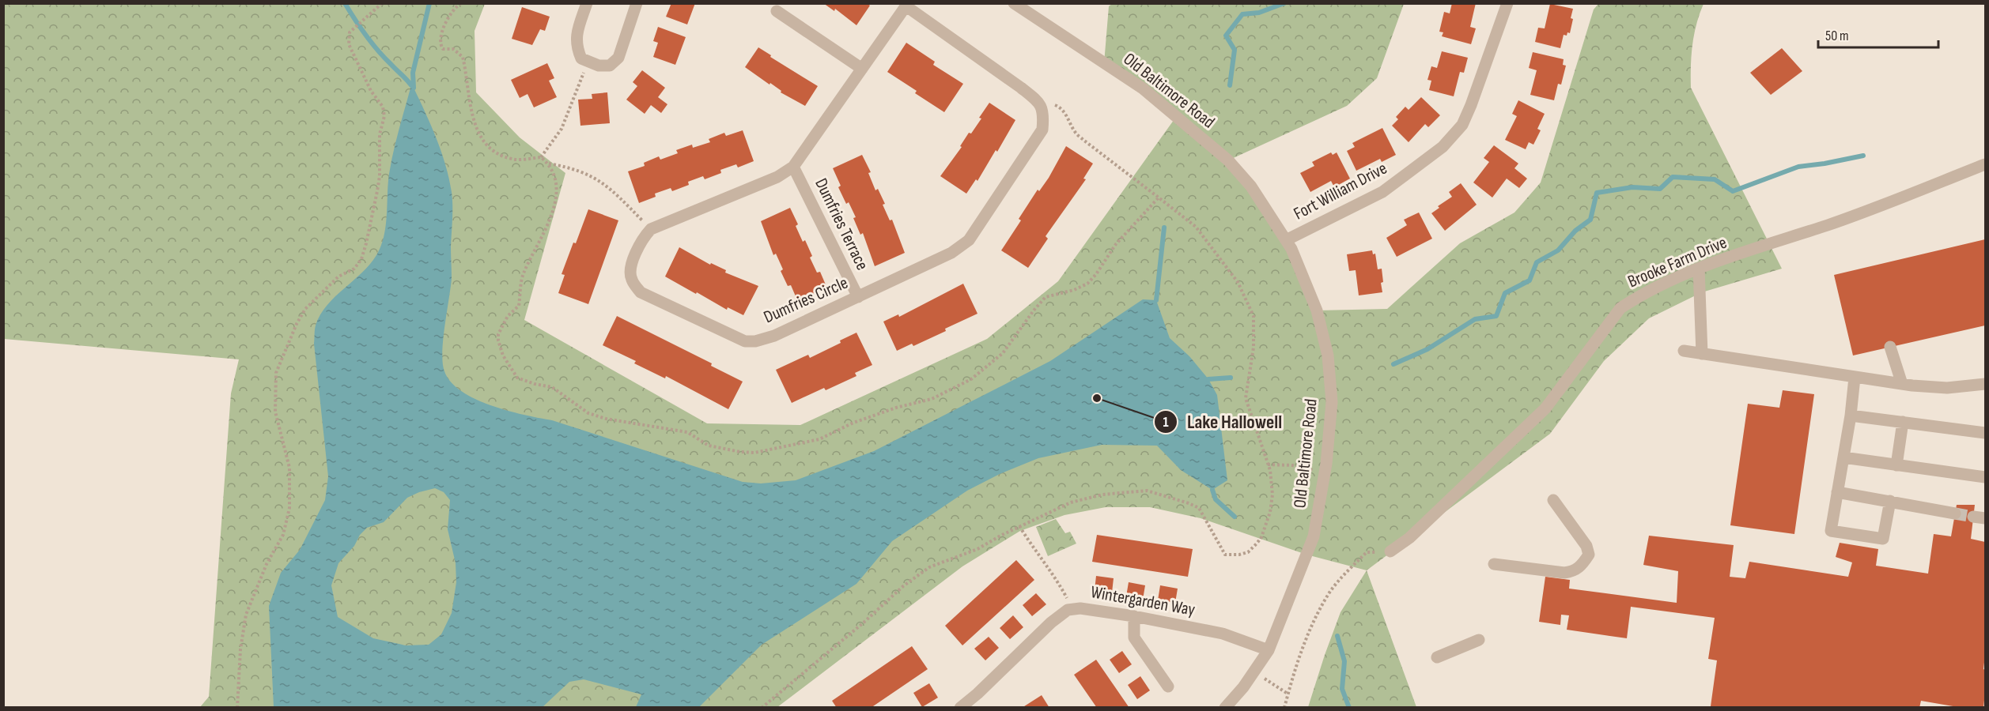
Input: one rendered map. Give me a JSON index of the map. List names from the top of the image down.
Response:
{
  "streets": {
    "street": [
      "Old Baltimore Road",
      "Fort William Drive",
      "Dumfries Terrace",
      "Brooke Farm Drive",
      "Dumfries Circle",
      "Wintergarden Way"
    ]
  },
  "crossings": [
    ["Old Baltimore Road", "Fort William Drive"],
    ["Old Baltimore Road", "Wintergarden Way"],
    ["Dumfries Terrace", "Dumfries Circle"]
  ],
  "places": ["Lake Hallowell"],
  "scale_bar": "50 m"
}
